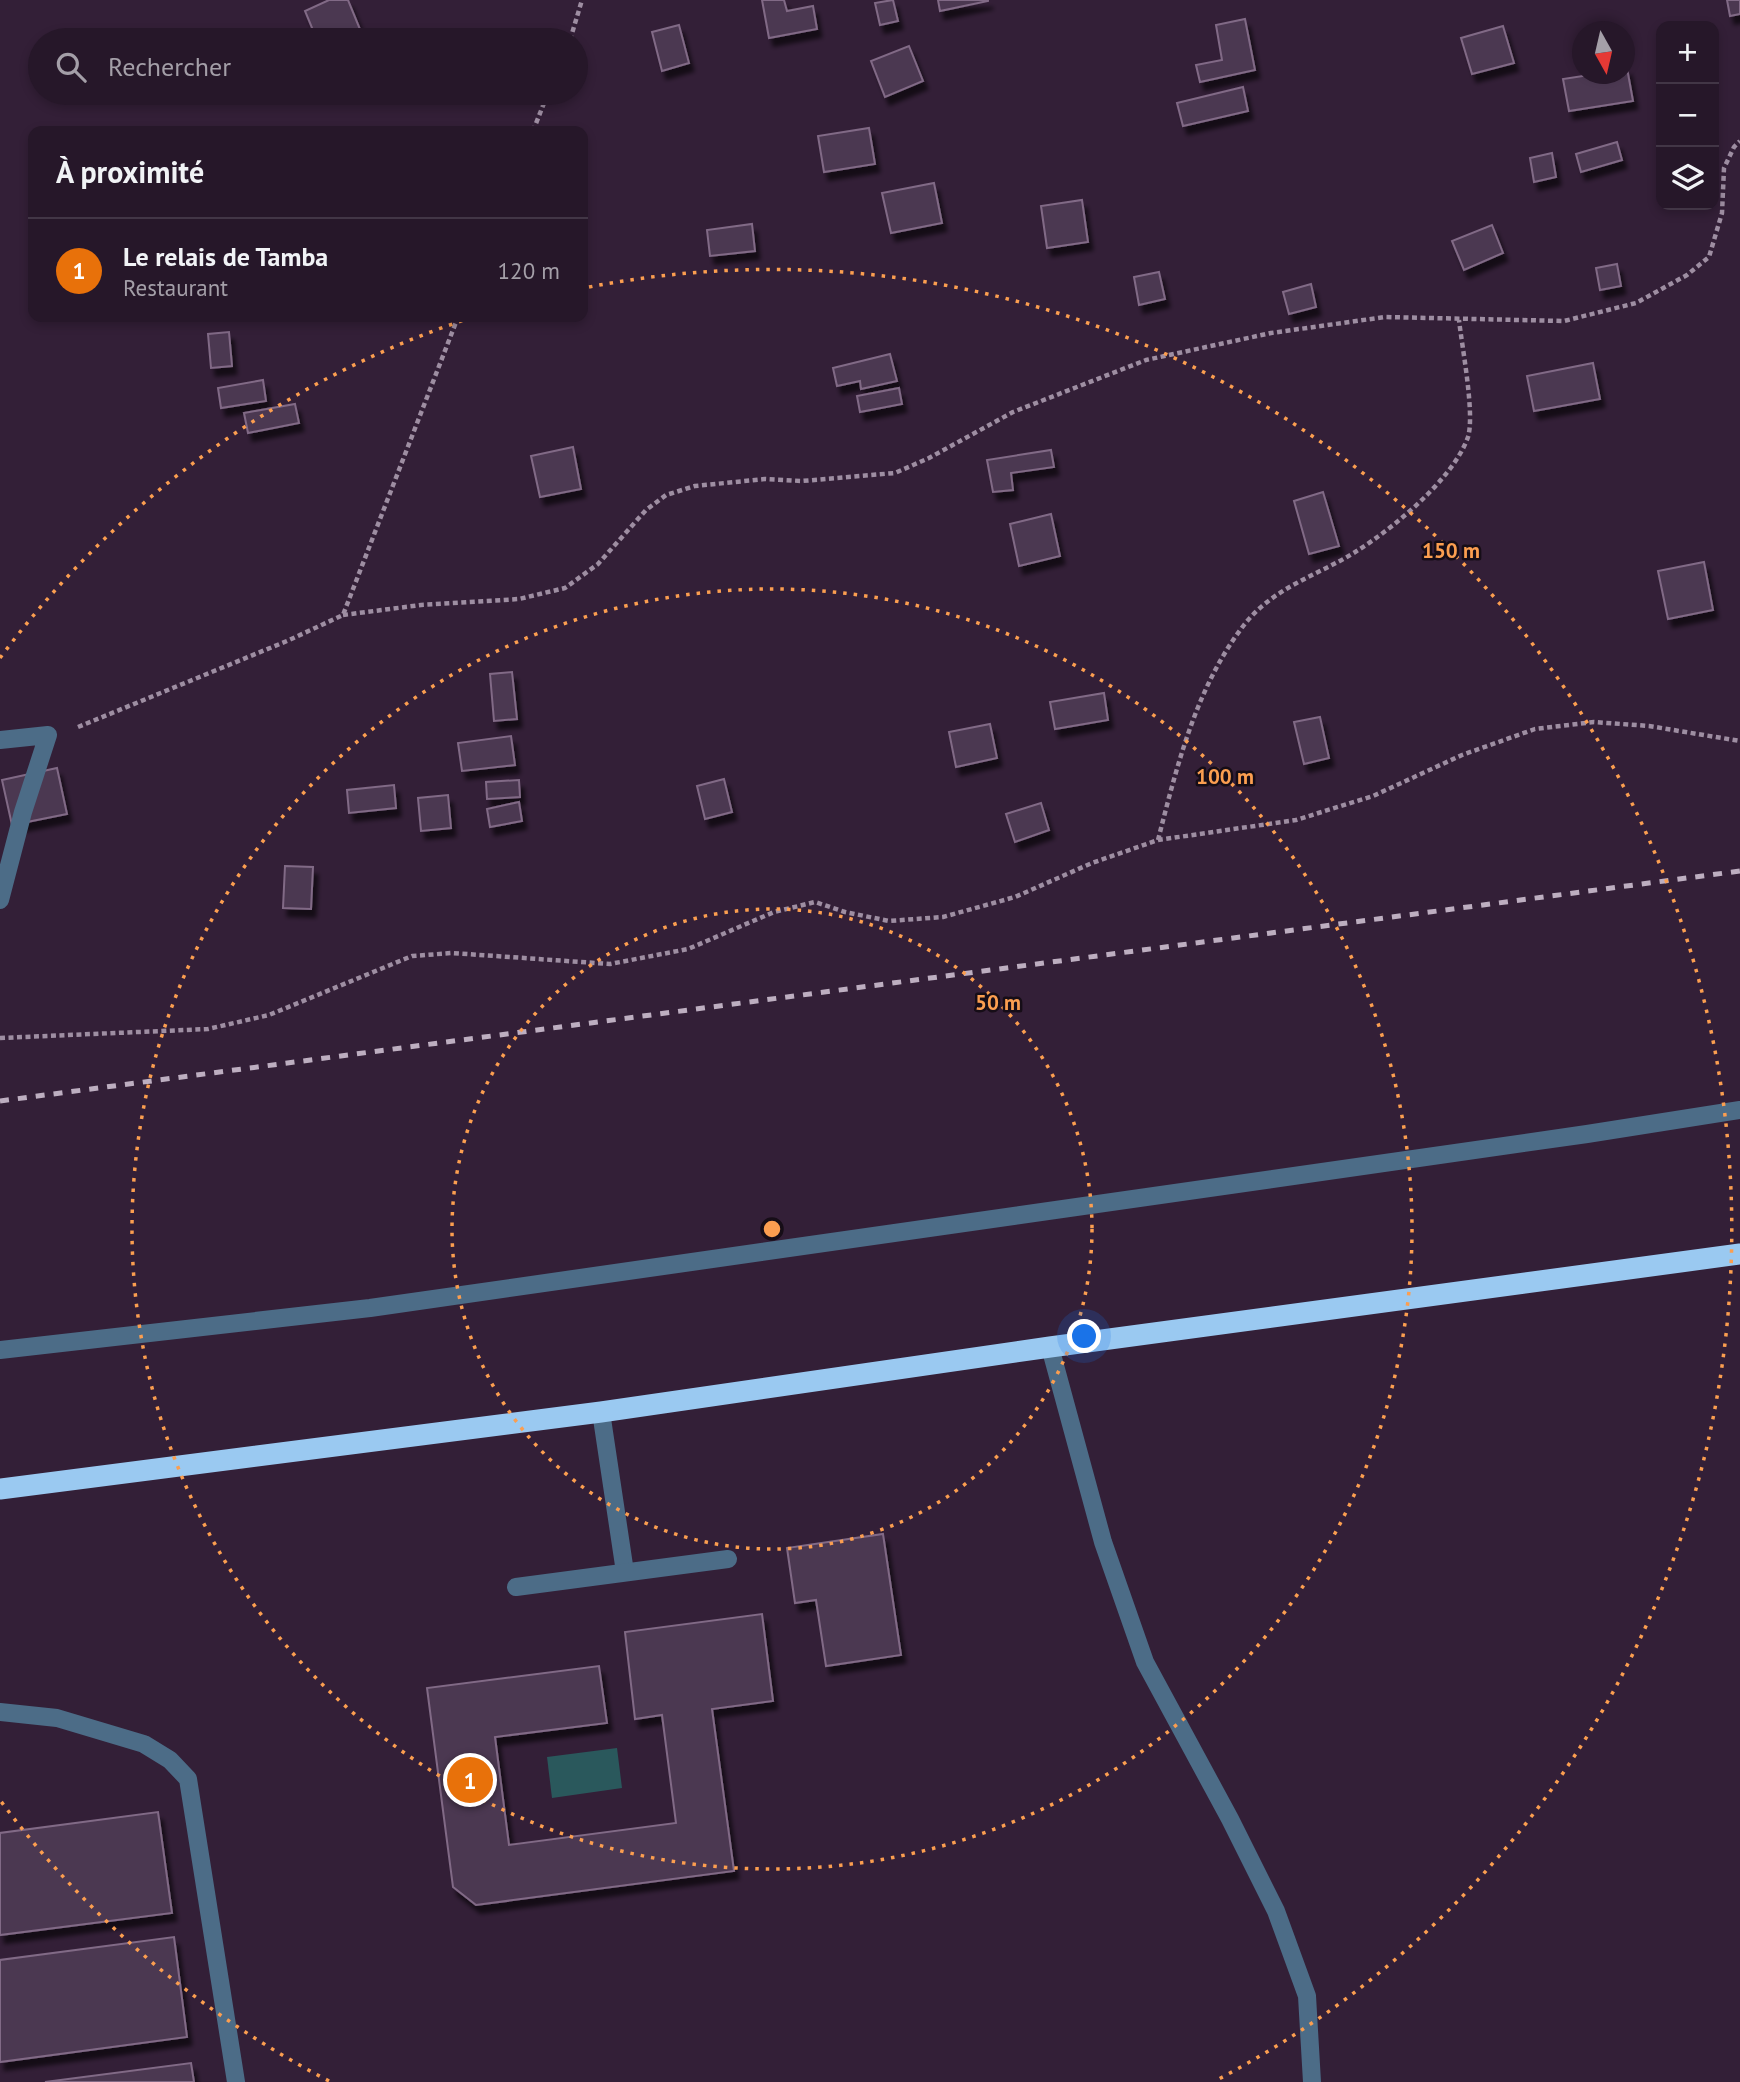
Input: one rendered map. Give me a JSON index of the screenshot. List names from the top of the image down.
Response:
{
  "north": "bottom",
  "page": {
    "map_buttons": ["+", "−"],
    "search": "Rechercher",
    "heading": "À proximité",
    "list": [
      {
        "mark": "1",
        "name": "Le relais de Tamba",
        "note": "Restaurant",
        "value": "120 m"
      }
    ],
    "pins": "1"
  },
  "rings": ["150 m", "100 m", "50 m"]
}
